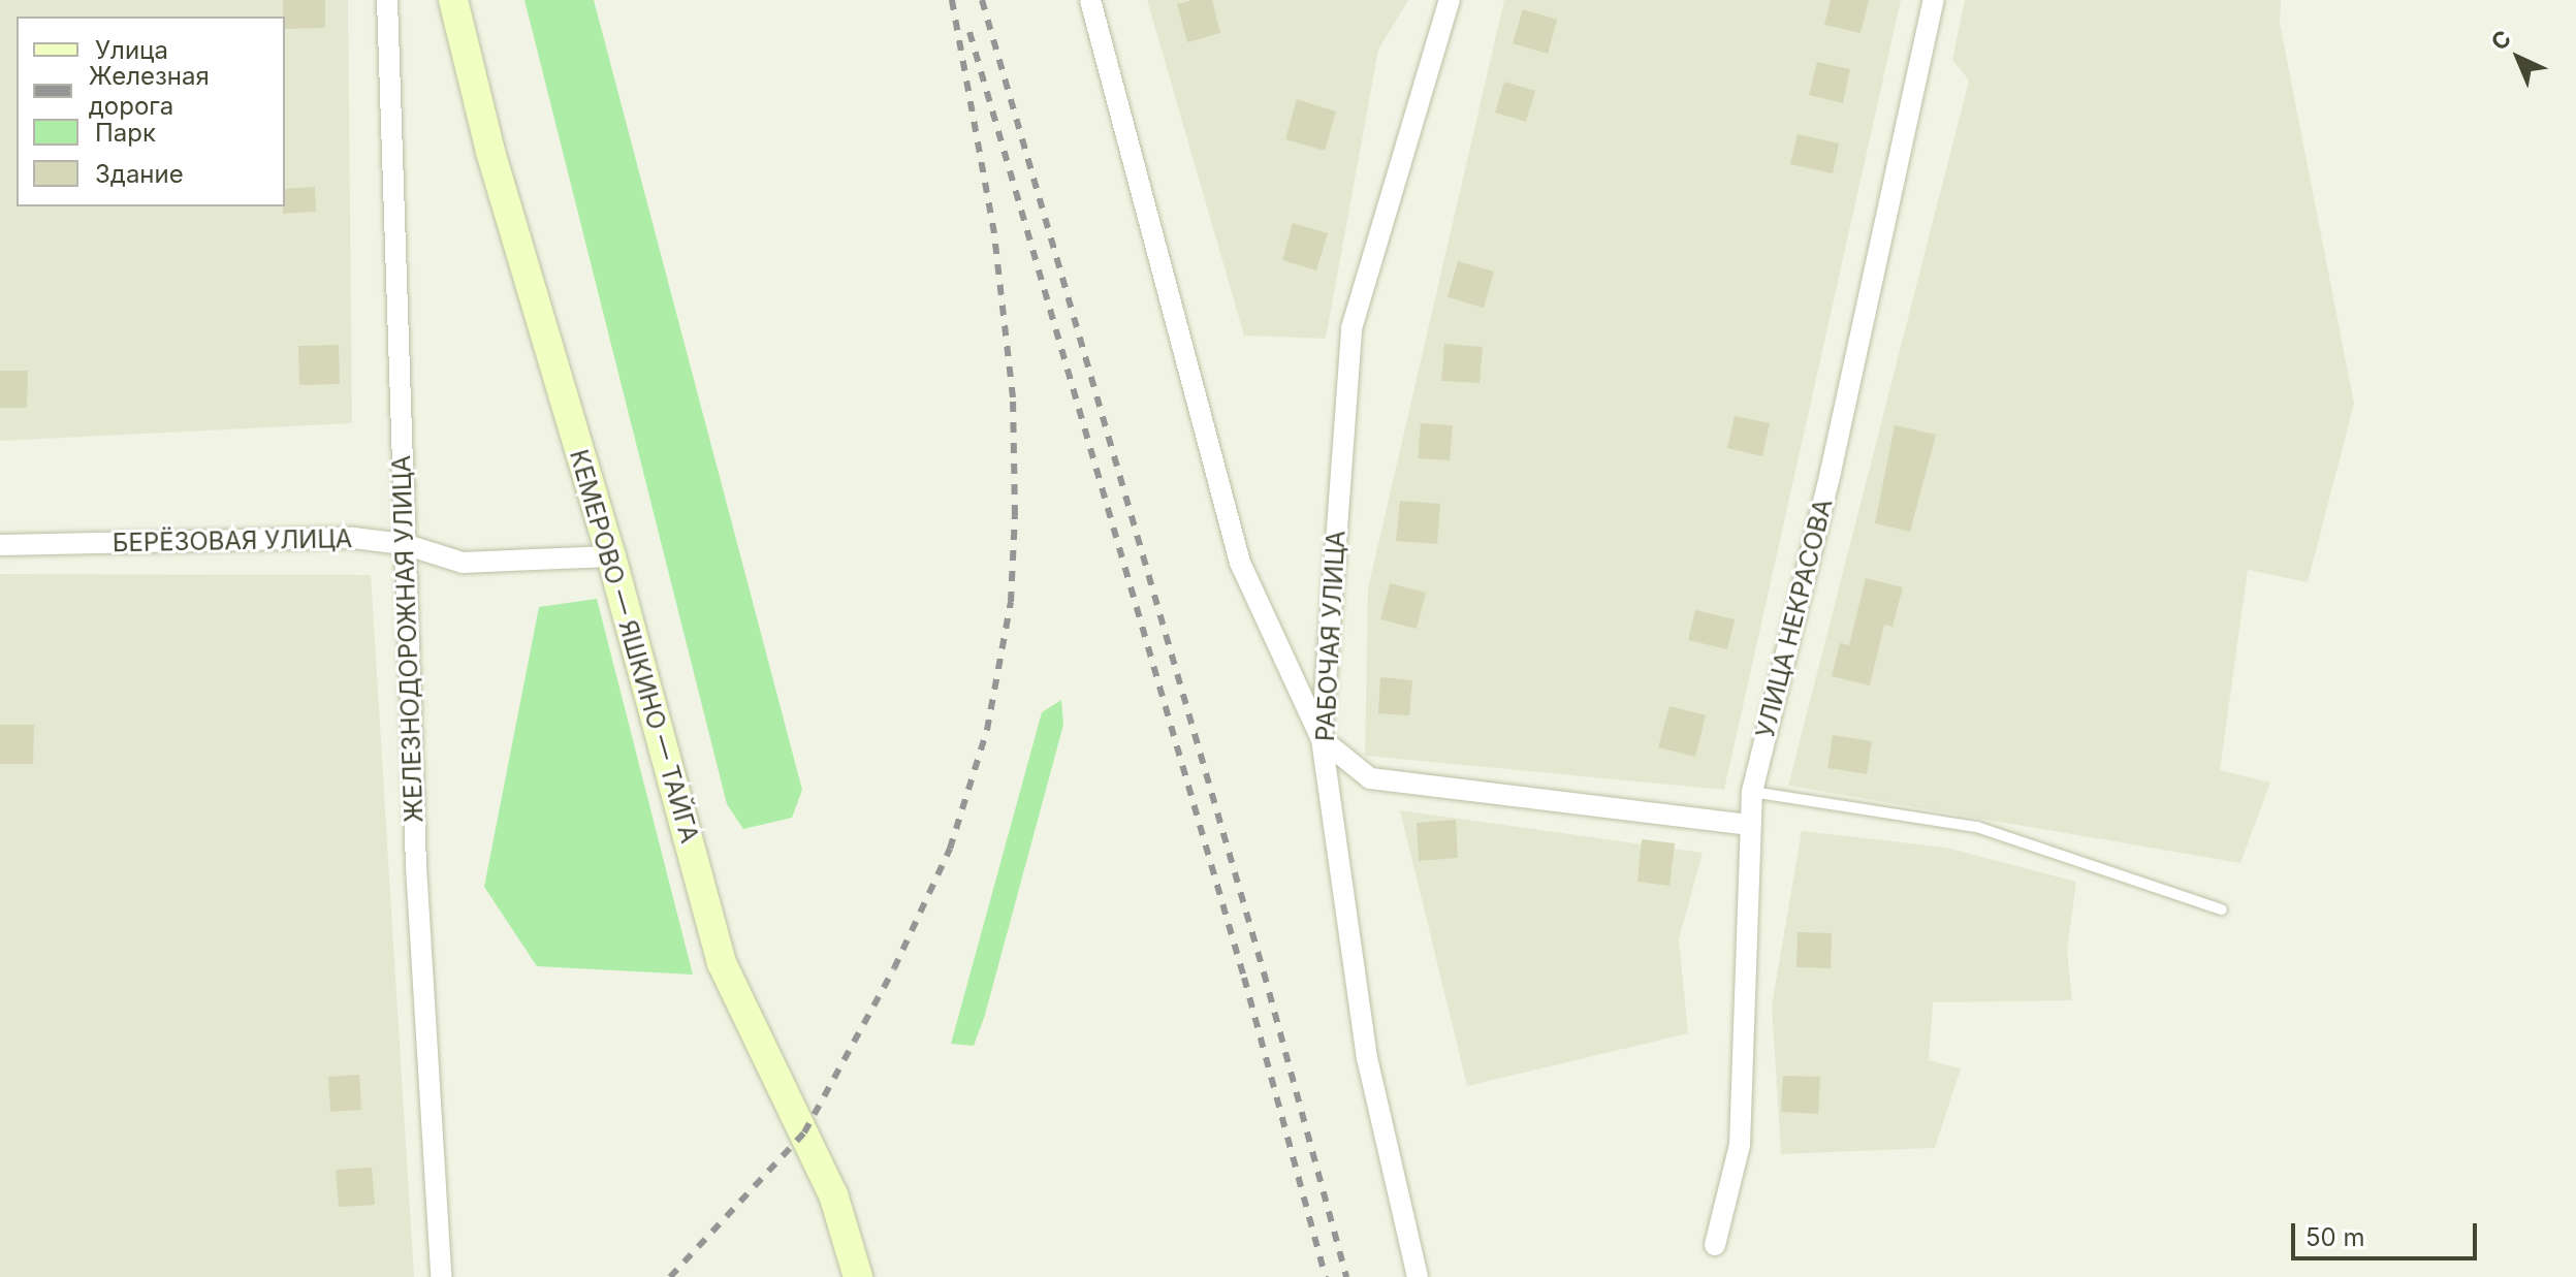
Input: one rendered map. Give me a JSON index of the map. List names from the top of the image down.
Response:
{
  "streets": {
    "main road": ["КЕМЕРОВО — ЯШКИНО — ТАЙГА"],
    "street": [
      "БЕРЁЗОВАЯ УЛИЦА",
      "УЛИЦА НЕКРАСОВА",
      "РАБОЧАЯ УЛИЦА",
      "ЖЕЛЕЗНОДОРОЖНАЯ УЛИЦА"
    ]
  },
  "crossings": [
    ["БЕРЁЗОВАЯ УЛИЦА", "ЖЕЛЕЗНОДОРОЖНАЯ УЛИЦА"],
    ["БЕРЁЗОВАЯ УЛИЦА", "КЕМЕРОВО — ЯШКИНО — ТАЙГА"]
  ],
  "legend": [
    "Улица",
    "Железная дорога",
    "Парк",
    "Здание"
  ],
  "scale_bar": "50 m",
  "north": "top left"
}
